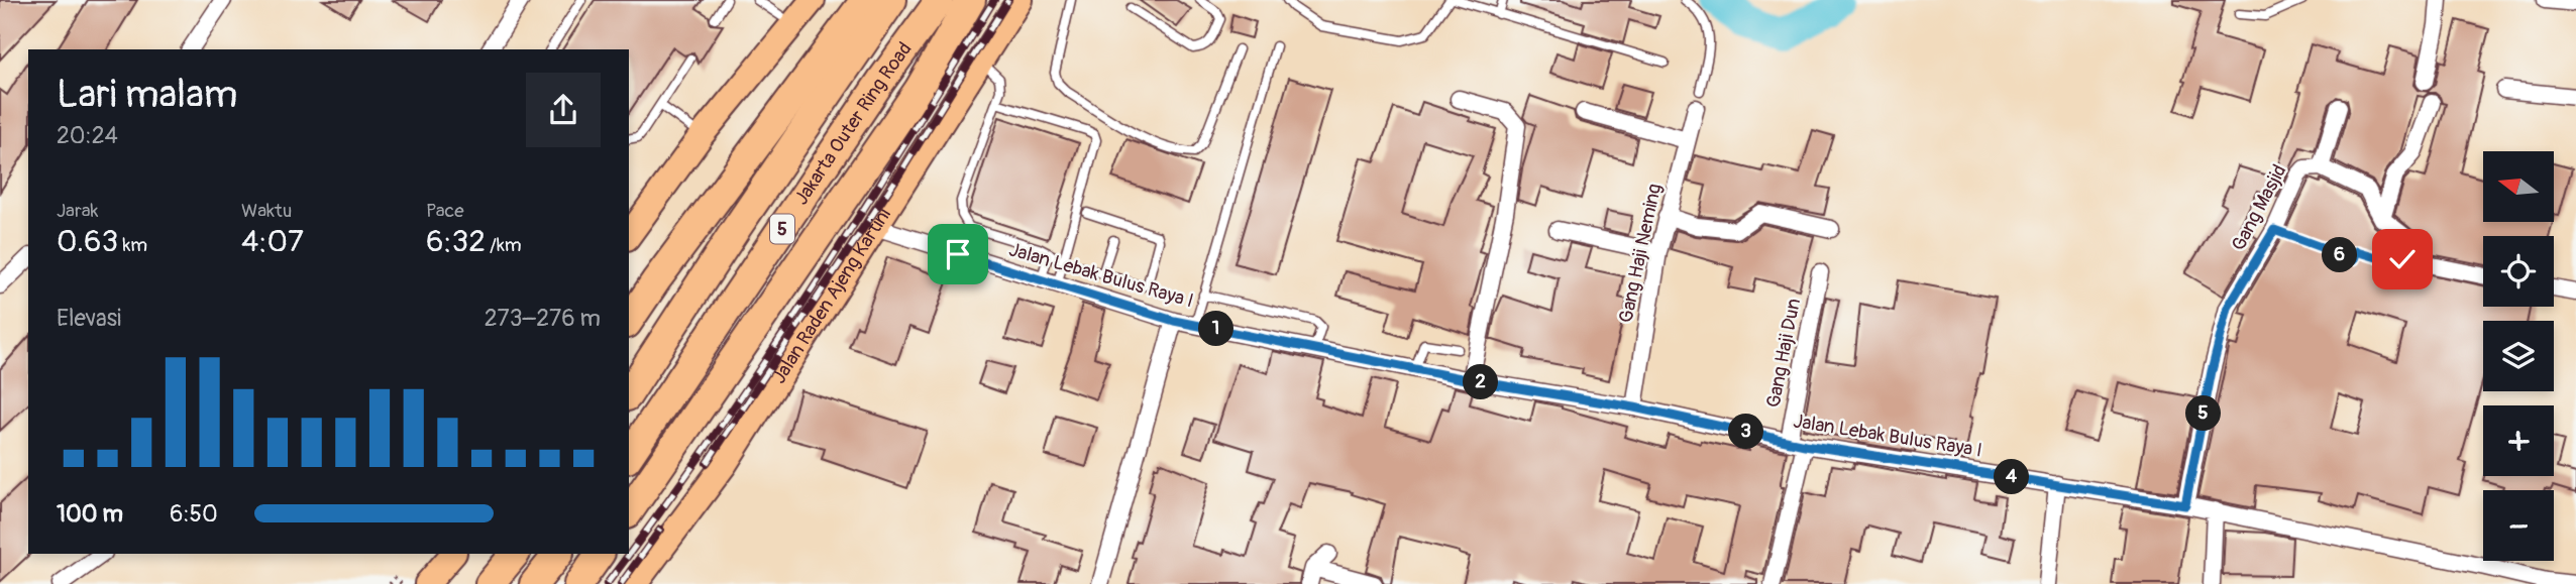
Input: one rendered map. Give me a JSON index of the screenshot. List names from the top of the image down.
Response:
{
  "streets": {
    "highway": ["Jakarta Outer Ring Road", "5", "Jalan Raden Ajeng Kartini"],
    "street": [
      "Gang Masjid",
      "Gang Haji Neming",
      "Jalan Lebak Bulus Raya I",
      "Gang Haji Dun"
    ]
  },
  "crossings": [
    ["Gang Masjid", "Jalan Lebak Bulus Raya I"],
    ["Gang Haji Neming", "Jalan Lebak Bulus Raya I"],
    ["Jalan Lebak Bulus Raya I", "Jalan Raden Ajeng Kartini"],
    ["Jalan Lebak Bulus Raya I", "Gang Haji Dun"]
  ],
  "north": "left",
  "page": {
    "heading": ["Lari malam", "20:24"],
    "map_buttons": ["+", "−"],
    "stats": [
      ["Jarak", "0.63 km"],
      ["Waktu", "4:07"],
      ["Pace", "6:32 /km"]
    ],
    "pins": [
      "6",
      "1",
      "2",
      "5",
      "3",
      "4"
    ],
    "chart": ["Elevasi", "273–276 m"],
    "list": [
      {
        "name": "100 m",
        "note": "6:50"
      }
    ]
  }
}
